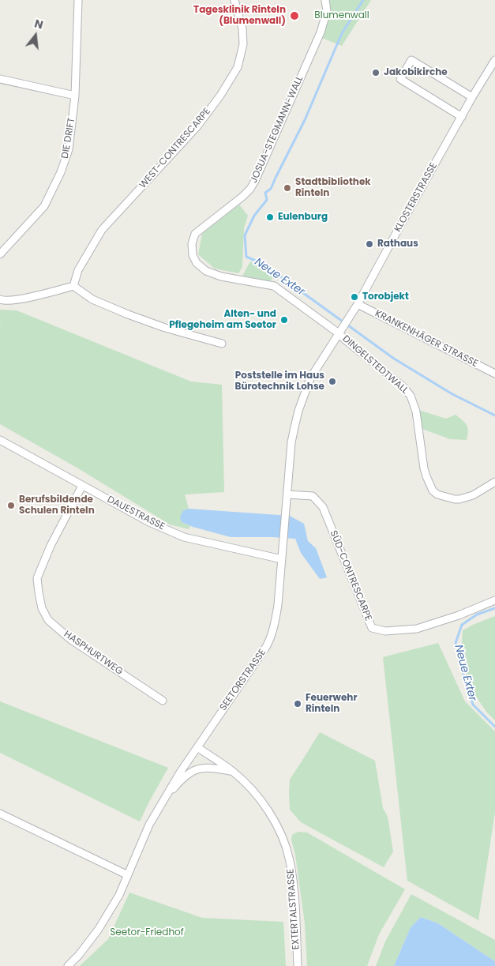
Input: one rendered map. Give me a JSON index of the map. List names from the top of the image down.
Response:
{
  "streets": {
    "street": [
      "JOSUA-STEGMANN-WALL",
      "DIE DRIFT",
      "WEST-CONTRESCARPE",
      "KLOSTERSTRASSE",
      "KRANKENHÄGER STRASSE",
      "DINGELSTEDTWALL",
      "DAUESTRASSE",
      "SÜD-CONTRESCARPE",
      "HASPHURTWEG",
      "SEETORSTRASSE",
      "EXTERTALSTRASSE"
    ]
  },
  "crossings": [
    ["JOSUA-STEGMANN-WALL", "DINGELSTEDTWALL"],
    ["JOSUA-STEGMANN-WALL", "SEETORSTRASSE"],
    ["KLOSTERSTRASSE", "KRANKENHÄGER STRASSE"],
    ["KLOSTERSTRASSE", "SEETORSTRASSE"],
    ["DINGELSTEDTWALL", "SEETORSTRASSE"],
    ["DAUESTRASSE", "HASPHURTWEG"],
    ["DAUESTRASSE", "SEETORSTRASSE"],
    ["SÜD-CONTRESCARPE", "SEETORSTRASSE"],
    ["SEETORSTRASSE", "EXTERTALSTRASSE"]
  ],
  "water": ["Neue Exter"],
  "parks": ["Blumenwall", "Seetor-Friedhof"],
  "places": [
    "Tagesklinik Rinteln (Blumenwall)",
    "Jakobikirche",
    "Stadtbibliothek Rinteln",
    "Eulenburg",
    "Rathaus",
    "Torobjekt",
    "Alten- und Pflegeheim am Seetor",
    "Poststelle im Haus Bürotechnik Lohse",
    "Berufsbildende Schulen Rinteln",
    "Feuerwehr Rinteln"
  ],
  "north": "top"
}
